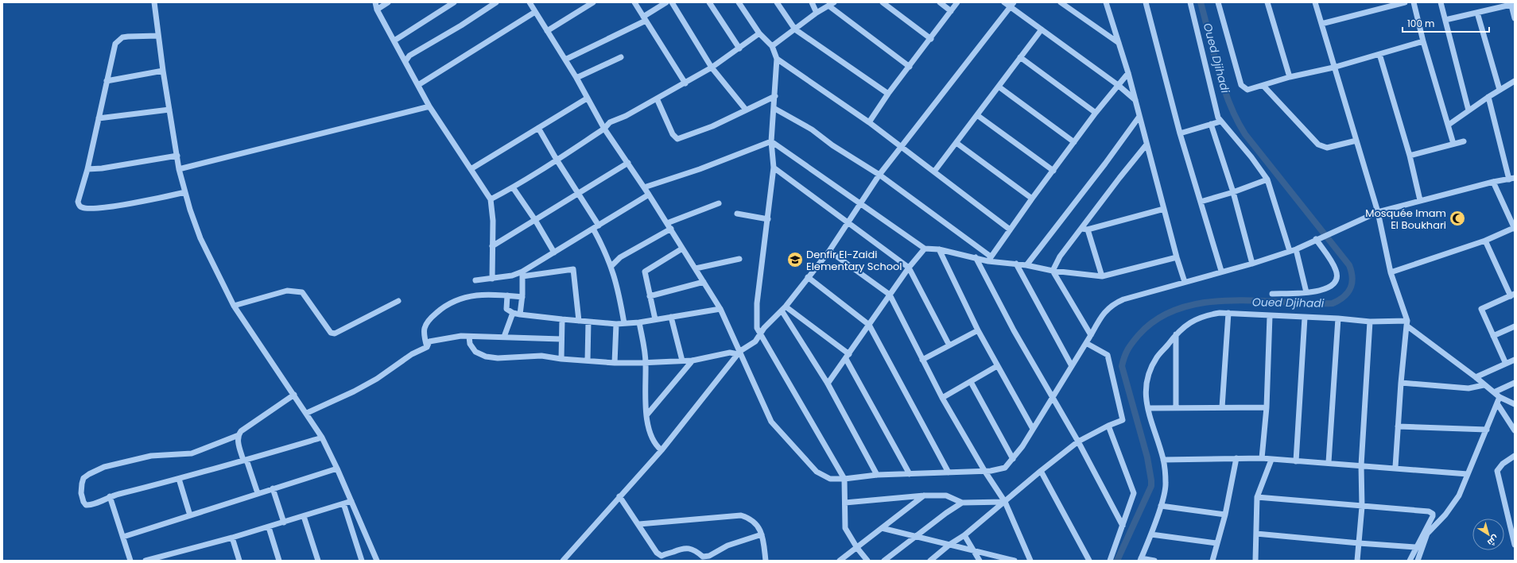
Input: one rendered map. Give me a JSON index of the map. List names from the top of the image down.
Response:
{
  "water": ["Oued Djihadi"],
  "places": {
    "mosque": ["Mosquée Imam El Boukhari"],
    "school or university": ["Denfir El-Zaidi Elementary School"]
  },
  "scale_bar": "100 m",
  "north": "bottom right"
}
